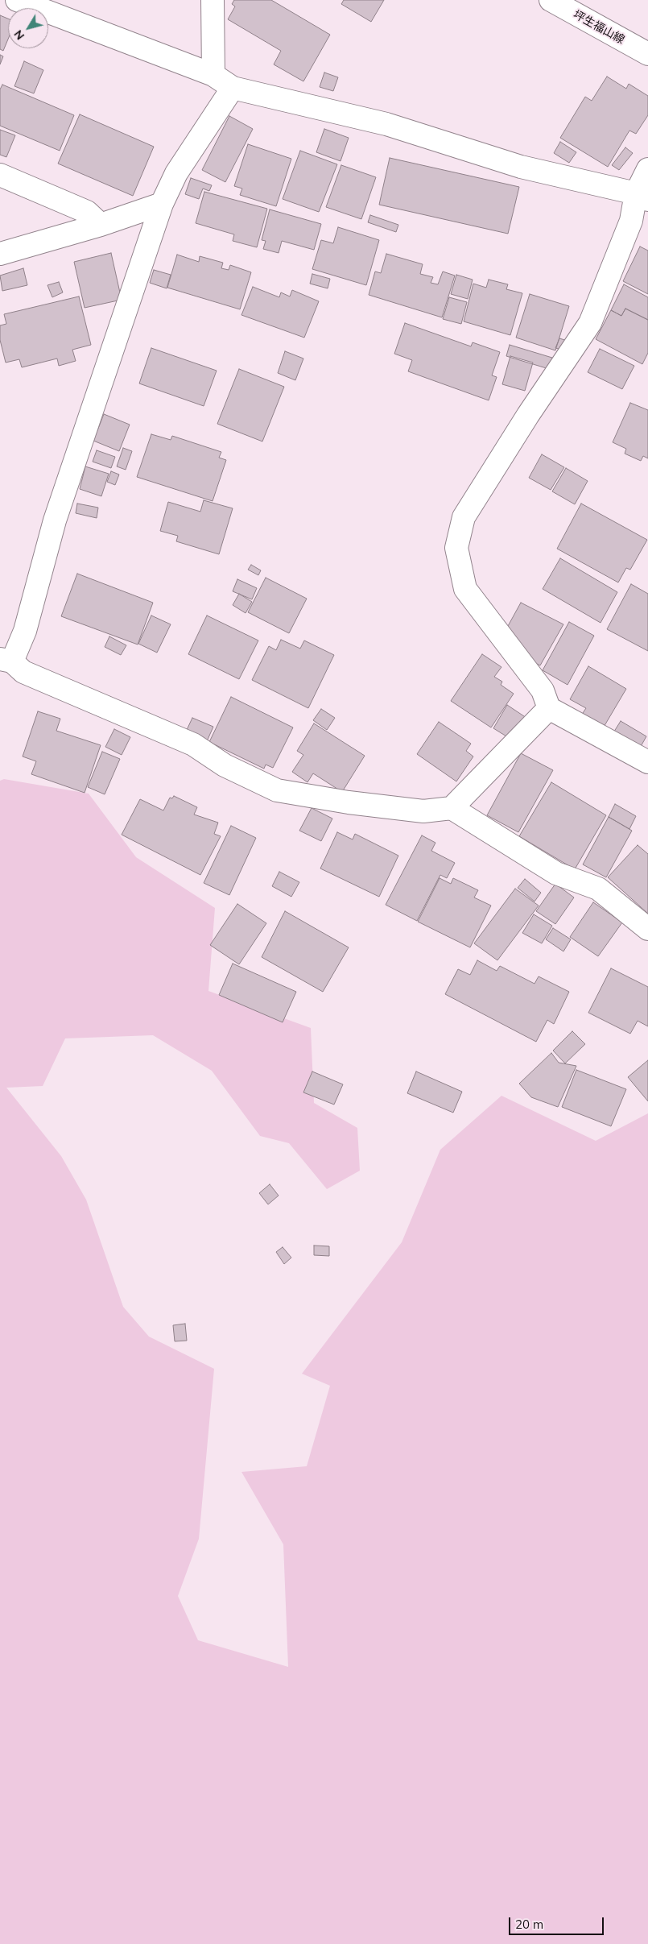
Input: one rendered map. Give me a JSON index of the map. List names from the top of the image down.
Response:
{
  "streets": {
    "street": ["坪生福山線"]
  },
  "scale_bar": "20 m",
  "north": "bottom left"
}
